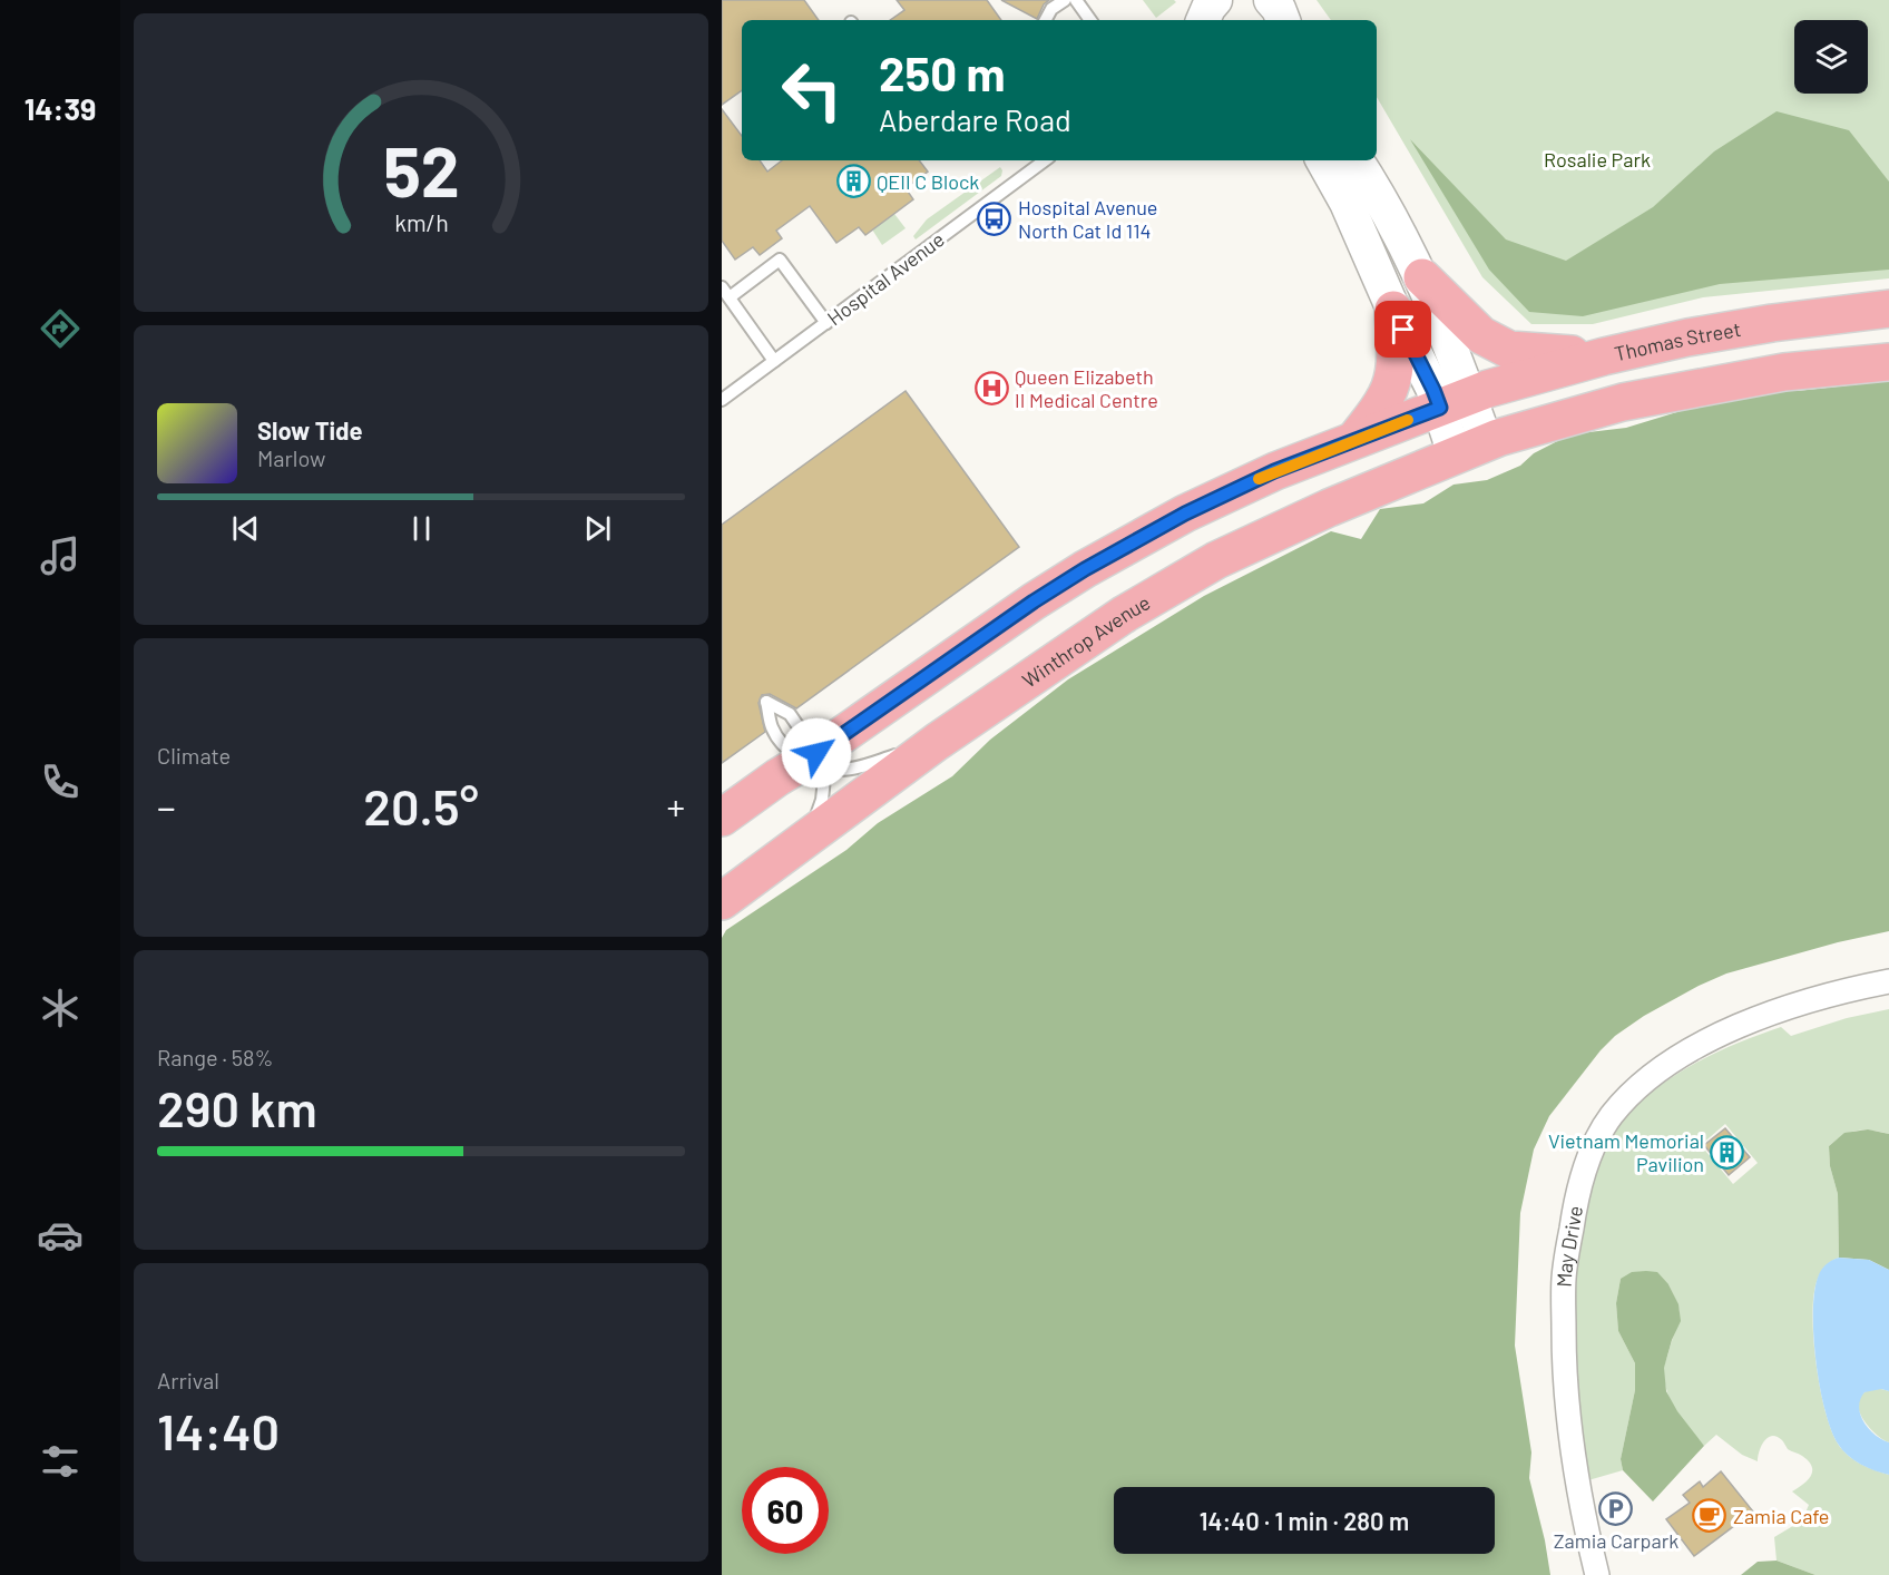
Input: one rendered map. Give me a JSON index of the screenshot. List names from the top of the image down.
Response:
{
  "streets": {
    "main road": ["Thomas Street", "Winthrop Avenue"],
    "street": ["May Drive"],
    "lane": ["Hospital Avenue"]
  },
  "parks": ["Rosalie Park"],
  "places": {
    "building": ["QEII C Block", "Vietnam Memorial Pavilion"],
    "bus stop": ["Hospital Avenue North Cat Id 114"],
    "hospital": ["Queen Elizabeth II Medical Centre"],
    "parking": ["Zamia Carpark"],
    "cafe": ["Zamia Cafe"]
  },
  "page": {
    "tabs": "14:39",
    "turn": ["250 m", "Aberdare Road"],
    "song": ["Slow Tide", "Marlow"],
    "tile": [
      "Climate",
      ["Range · 58%", "290 km"],
      ["Arrival", "14:40"]
    ],
    "heat": ["−", "20.5°", "+"],
    "limit": "60",
    "trip": "14:40 · 1 min · 280 m",
    "gauge": ["52", "km/h"]
  }
}
